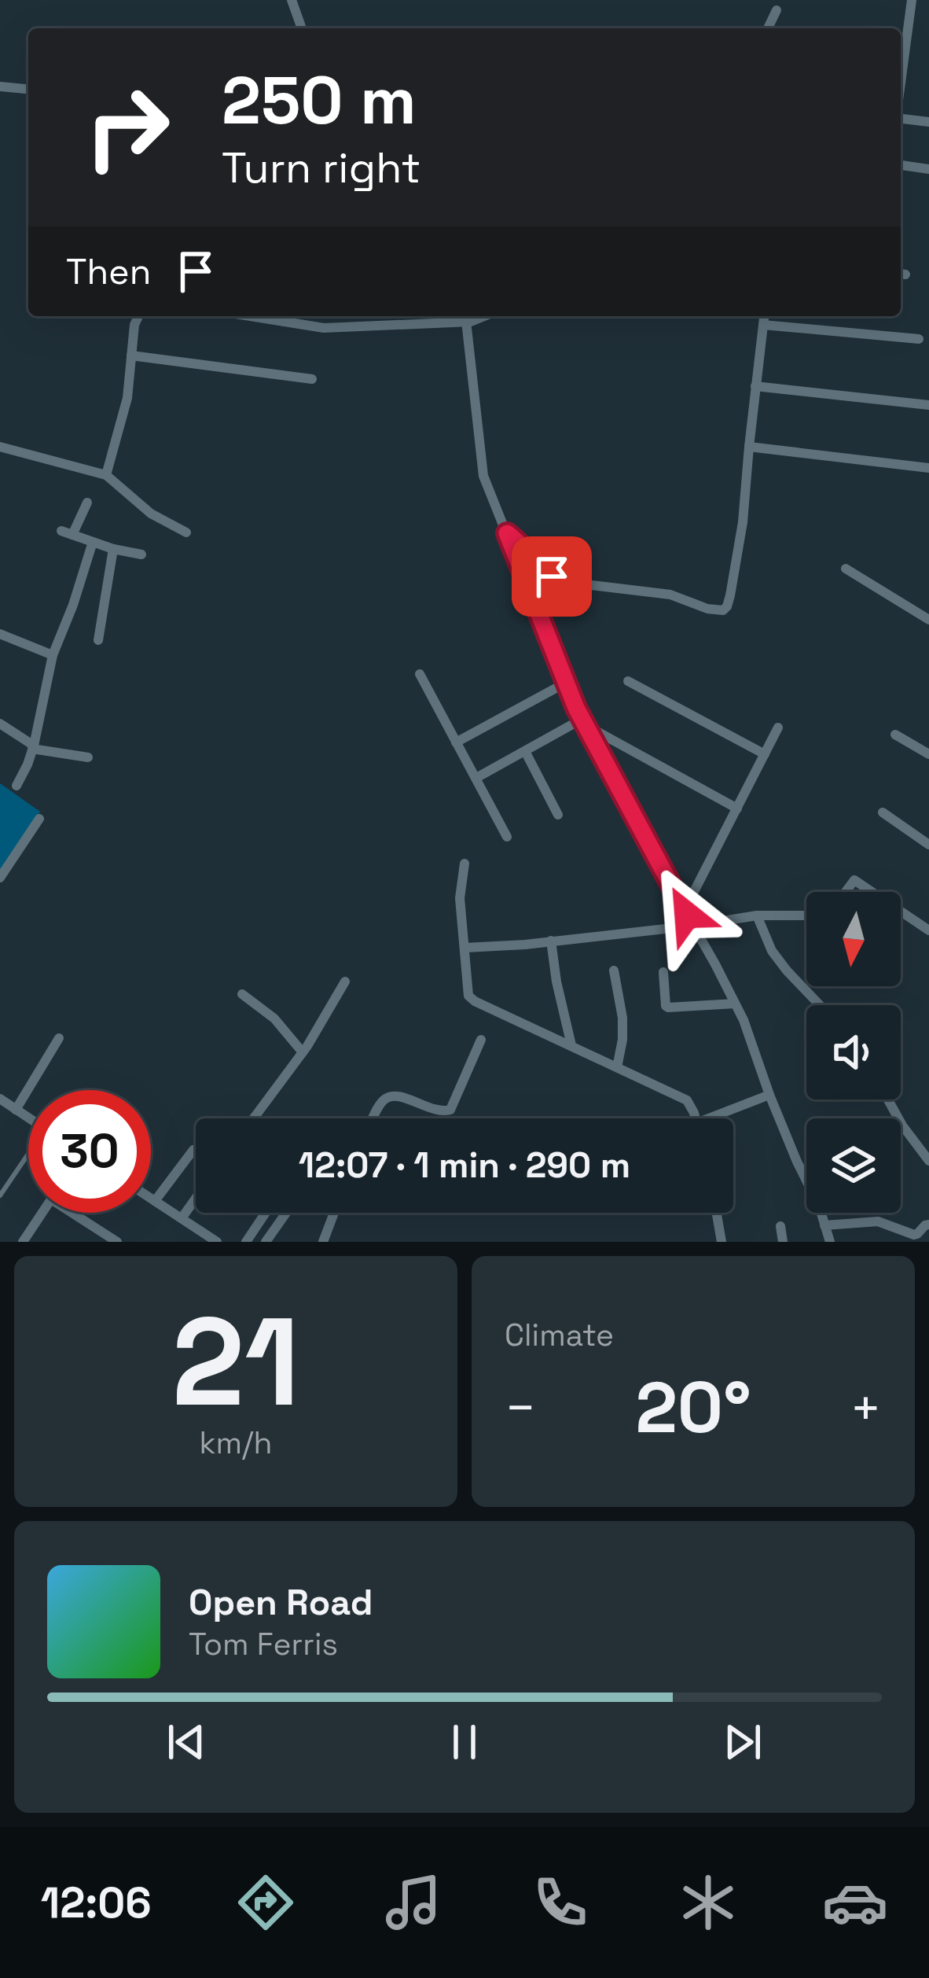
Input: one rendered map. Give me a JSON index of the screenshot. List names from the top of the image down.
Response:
{
  "north": "bottom",
  "page": {
    "turn": ["250 m", "Turn right"],
    "then": "Then",
    "limit": "30",
    "trip": "12:07 · 1 min · 290 m",
    "tile": [
      ["21", "km/h"],
      "Climate"
    ],
    "heat": ["−", "20°", "+"],
    "song": ["Open Road", "Tom Ferris"],
    "tabs": "12:06"
  }
}
